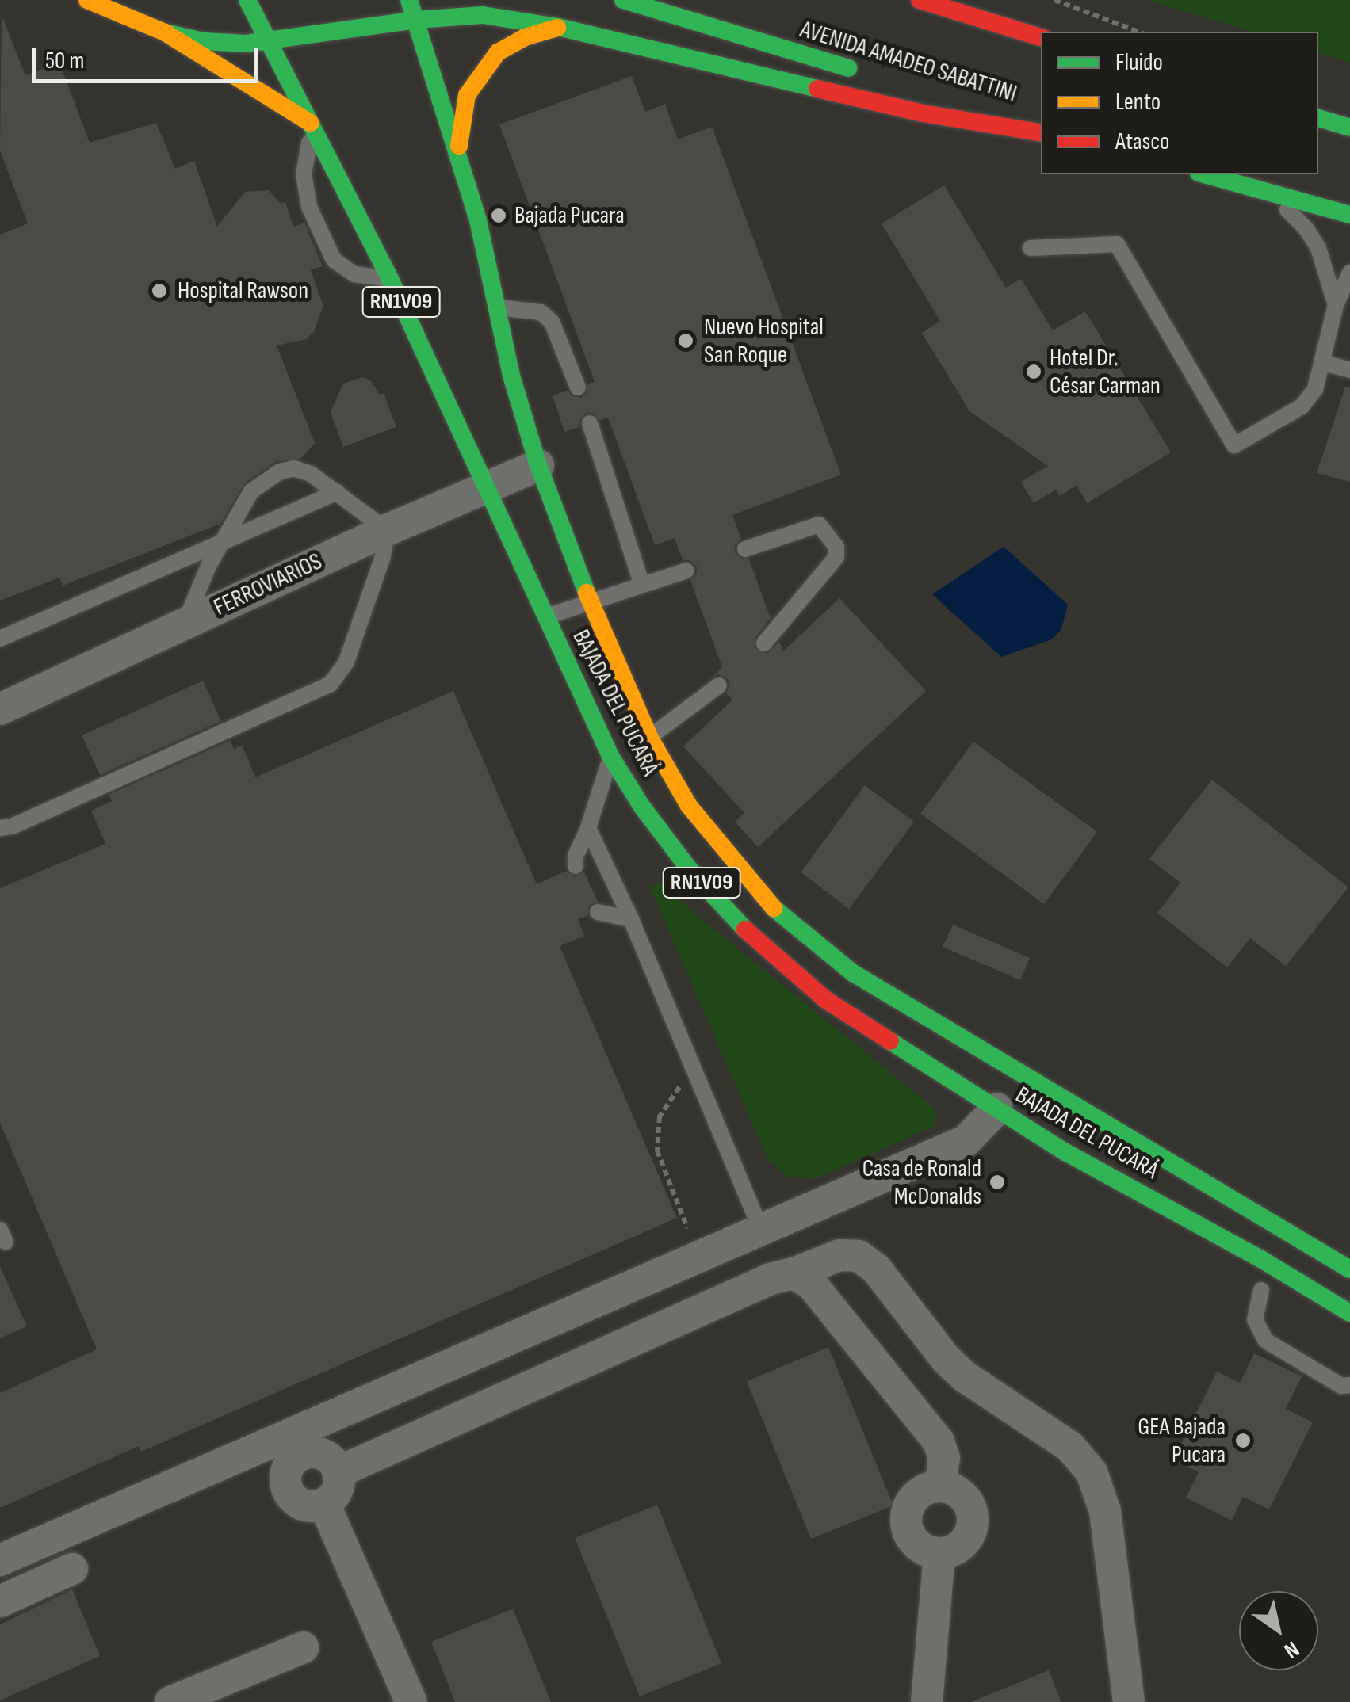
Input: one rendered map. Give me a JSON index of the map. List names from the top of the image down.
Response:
{
  "streets": {
    "main road": ["AVENIDA AMADEO SABATTINI", "RN1V09", "BAJADA DEL PUCARÁ"],
    "street": ["FERROVIARIOS"]
  },
  "crossings": [
    ["FERROVIARIOS", "BAJADA DEL PUCARÁ"]
  ],
  "places": [
    "Bajada Pucara",
    "Hospital Rawson",
    "Nuevo Hospital San Roque",
    "Hotel Dr. César Carman",
    "Casa de Ronald McDonalds",
    "GEA Bajada Pucara"
  ],
  "legend": ["Fluido", "Lento", "Atasco"],
  "scale_bar": "50 m",
  "north": "bottom right"
}
